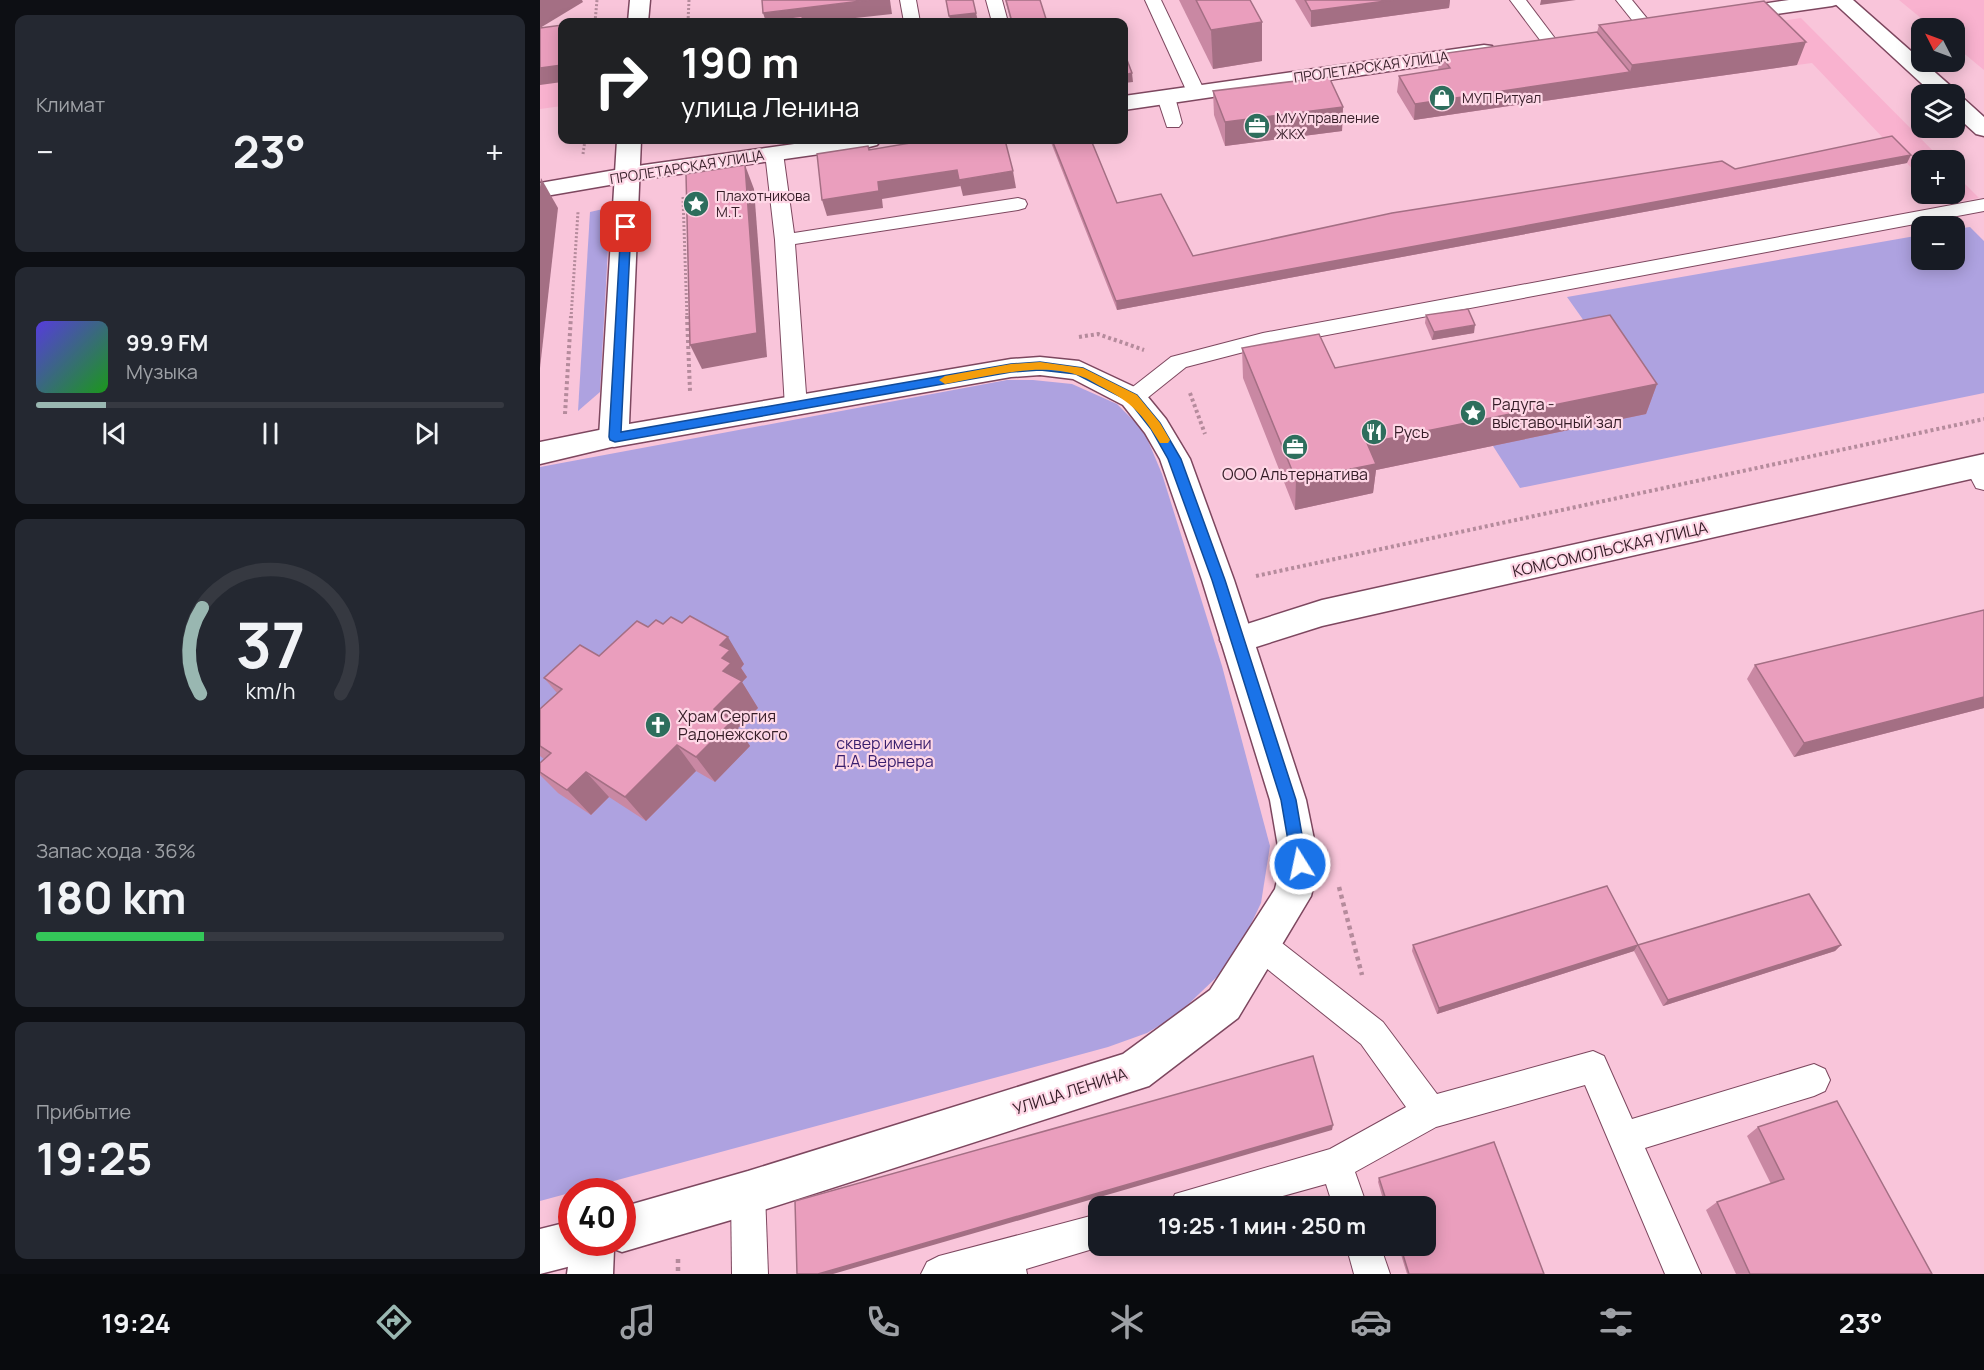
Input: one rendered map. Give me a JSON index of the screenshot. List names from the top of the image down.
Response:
{
  "streets": {
    "street": ["ПРОЛЕТАРСКАЯ УЛИЦА", "КОМСОМОЛЬСКАЯ УЛИЦА", "УЛИЦА ЛЕНИНА"]
  },
  "crossings": [
    ["КОМСОМОЛЬСКАЯ УЛИЦА", "УЛИЦА ЛЕНИНА"]
  ],
  "parks": ["сквер имени Д.А. Вернера"],
  "places": {
    "shop": ["МУП Ритуал"],
    "office": ["МУ Управление ЖКХ", "ООО Альтернатива"],
    "place": ["Плахотникова М.Т.", "Радуга - выставочный зал"],
    "restaurant": ["Русь"],
    "church": ["Храм Сергия Радонежского"]
  },
  "north": "top left",
  "page": {
    "tile": [
      "Климат",
      ["Запас хода · 36%", "180 km"],
      ["Прибытие", "19:25"]
    ],
    "map_buttons": ["+", "−"],
    "turn": ["190 m", "улица Ленина"],
    "heat": ["−", "23°", "+"],
    "song": ["99.9 FM", "Музыка"],
    "limit": "40",
    "trip": "19:25 · 1 мин · 250 m",
    "tabs": ["19:24", "23°"],
    "gauge": ["37", "km/h"]
  }
}
